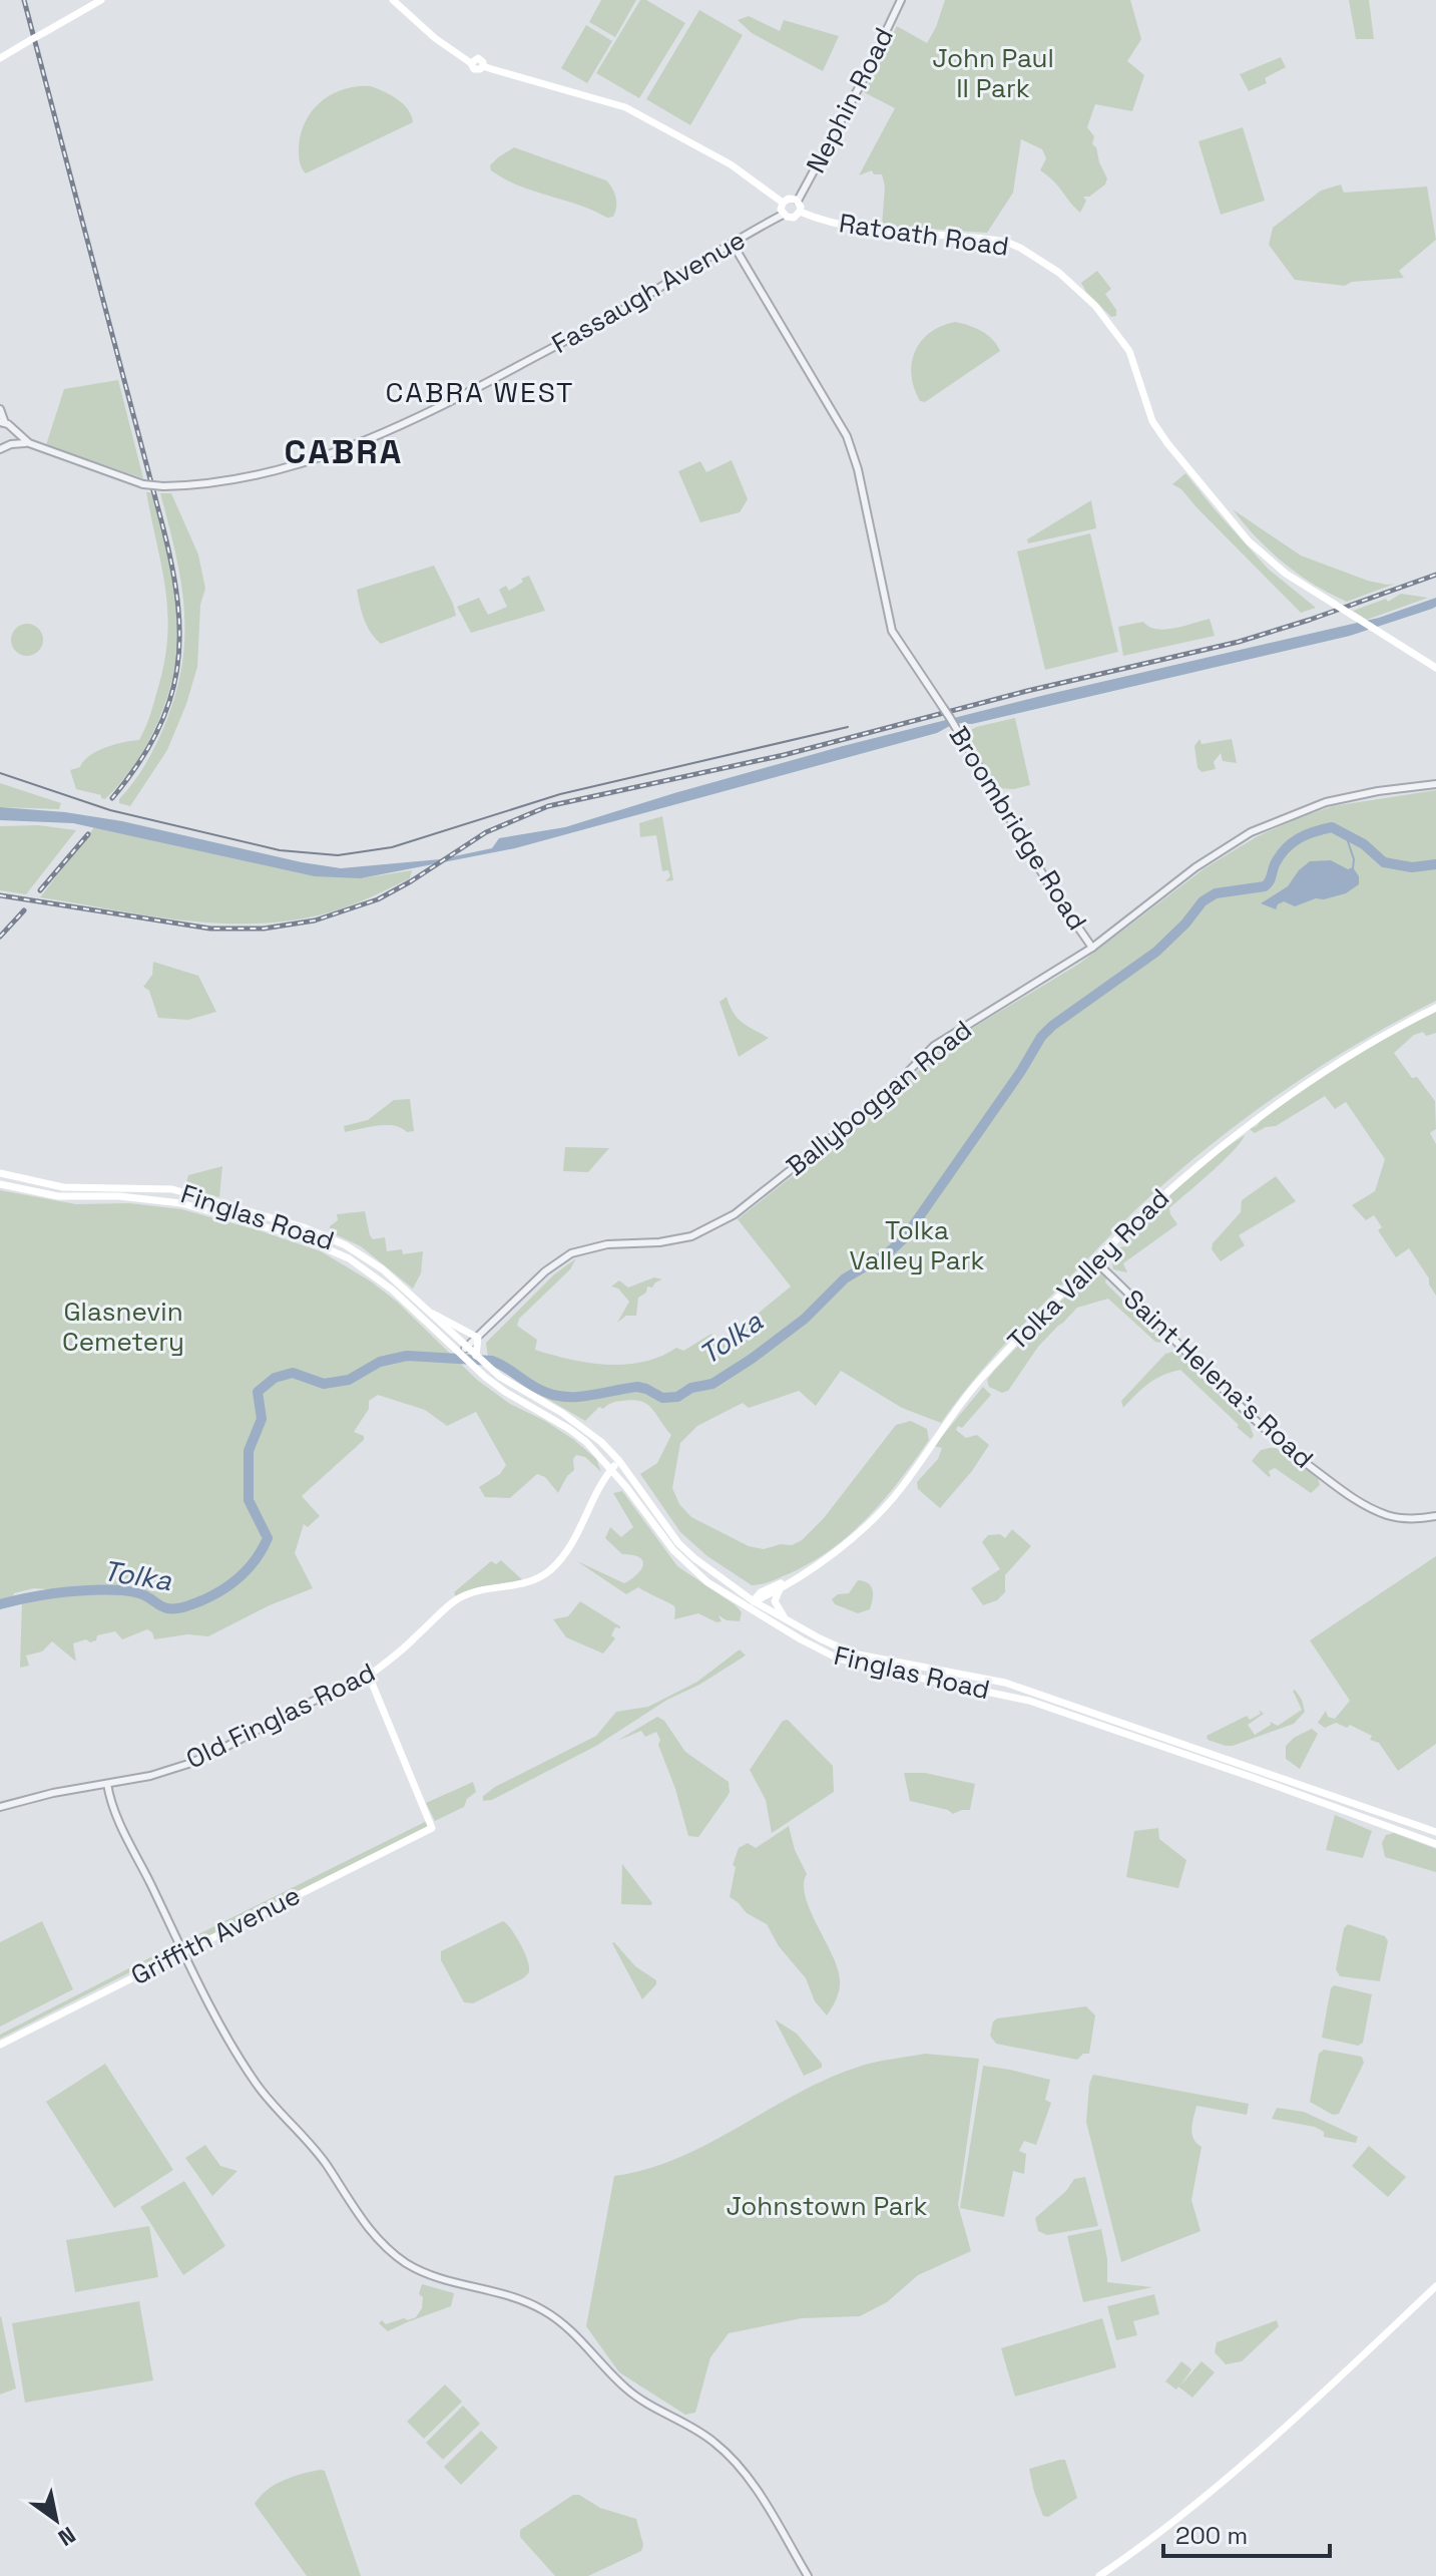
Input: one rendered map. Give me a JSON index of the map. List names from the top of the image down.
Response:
{
  "streets": {
    "main road": [
      "Ratoath Road",
      "Finglas Road",
      "Tolka Valley Road",
      "Old Finglas Road",
      "Griffith Avenue"
    ],
    "street": [
      "Nephin Road",
      "Fassaugh Avenue",
      "Broombridge Road",
      "Ballyboggan Road",
      "Saint Helena's Road"
    ]
  },
  "crossings": [
    ["Nephin Road", "Ratoath Road"],
    ["Nephin Road", "Fassaugh Avenue"],
    ["Ratoath Road", "Fassaugh Avenue"],
    ["Fassaugh Avenue", "Broombridge Road"],
    ["Broombridge Road", "Ballyboggan Road"],
    ["Ballyboggan Road", "Finglas Road"],
    ["Finglas Road", "Tolka Valley Road"],
    ["Finglas Road", "Old Finglas Road"],
    ["Tolka Valley Road", "Saint Helena's Road"],
    ["Old Finglas Road", "Griffith Avenue"]
  ],
  "districts": ["CABRA WEST", "CABRA"],
  "water": ["Tolka"],
  "parks": [
    "John Paul II Park",
    "Tolka Valley Park",
    "Glasnevin Cemetery",
    "Johnstown Park"
  ],
  "scale_bar": "200 m",
  "north": "bottom right"
}
